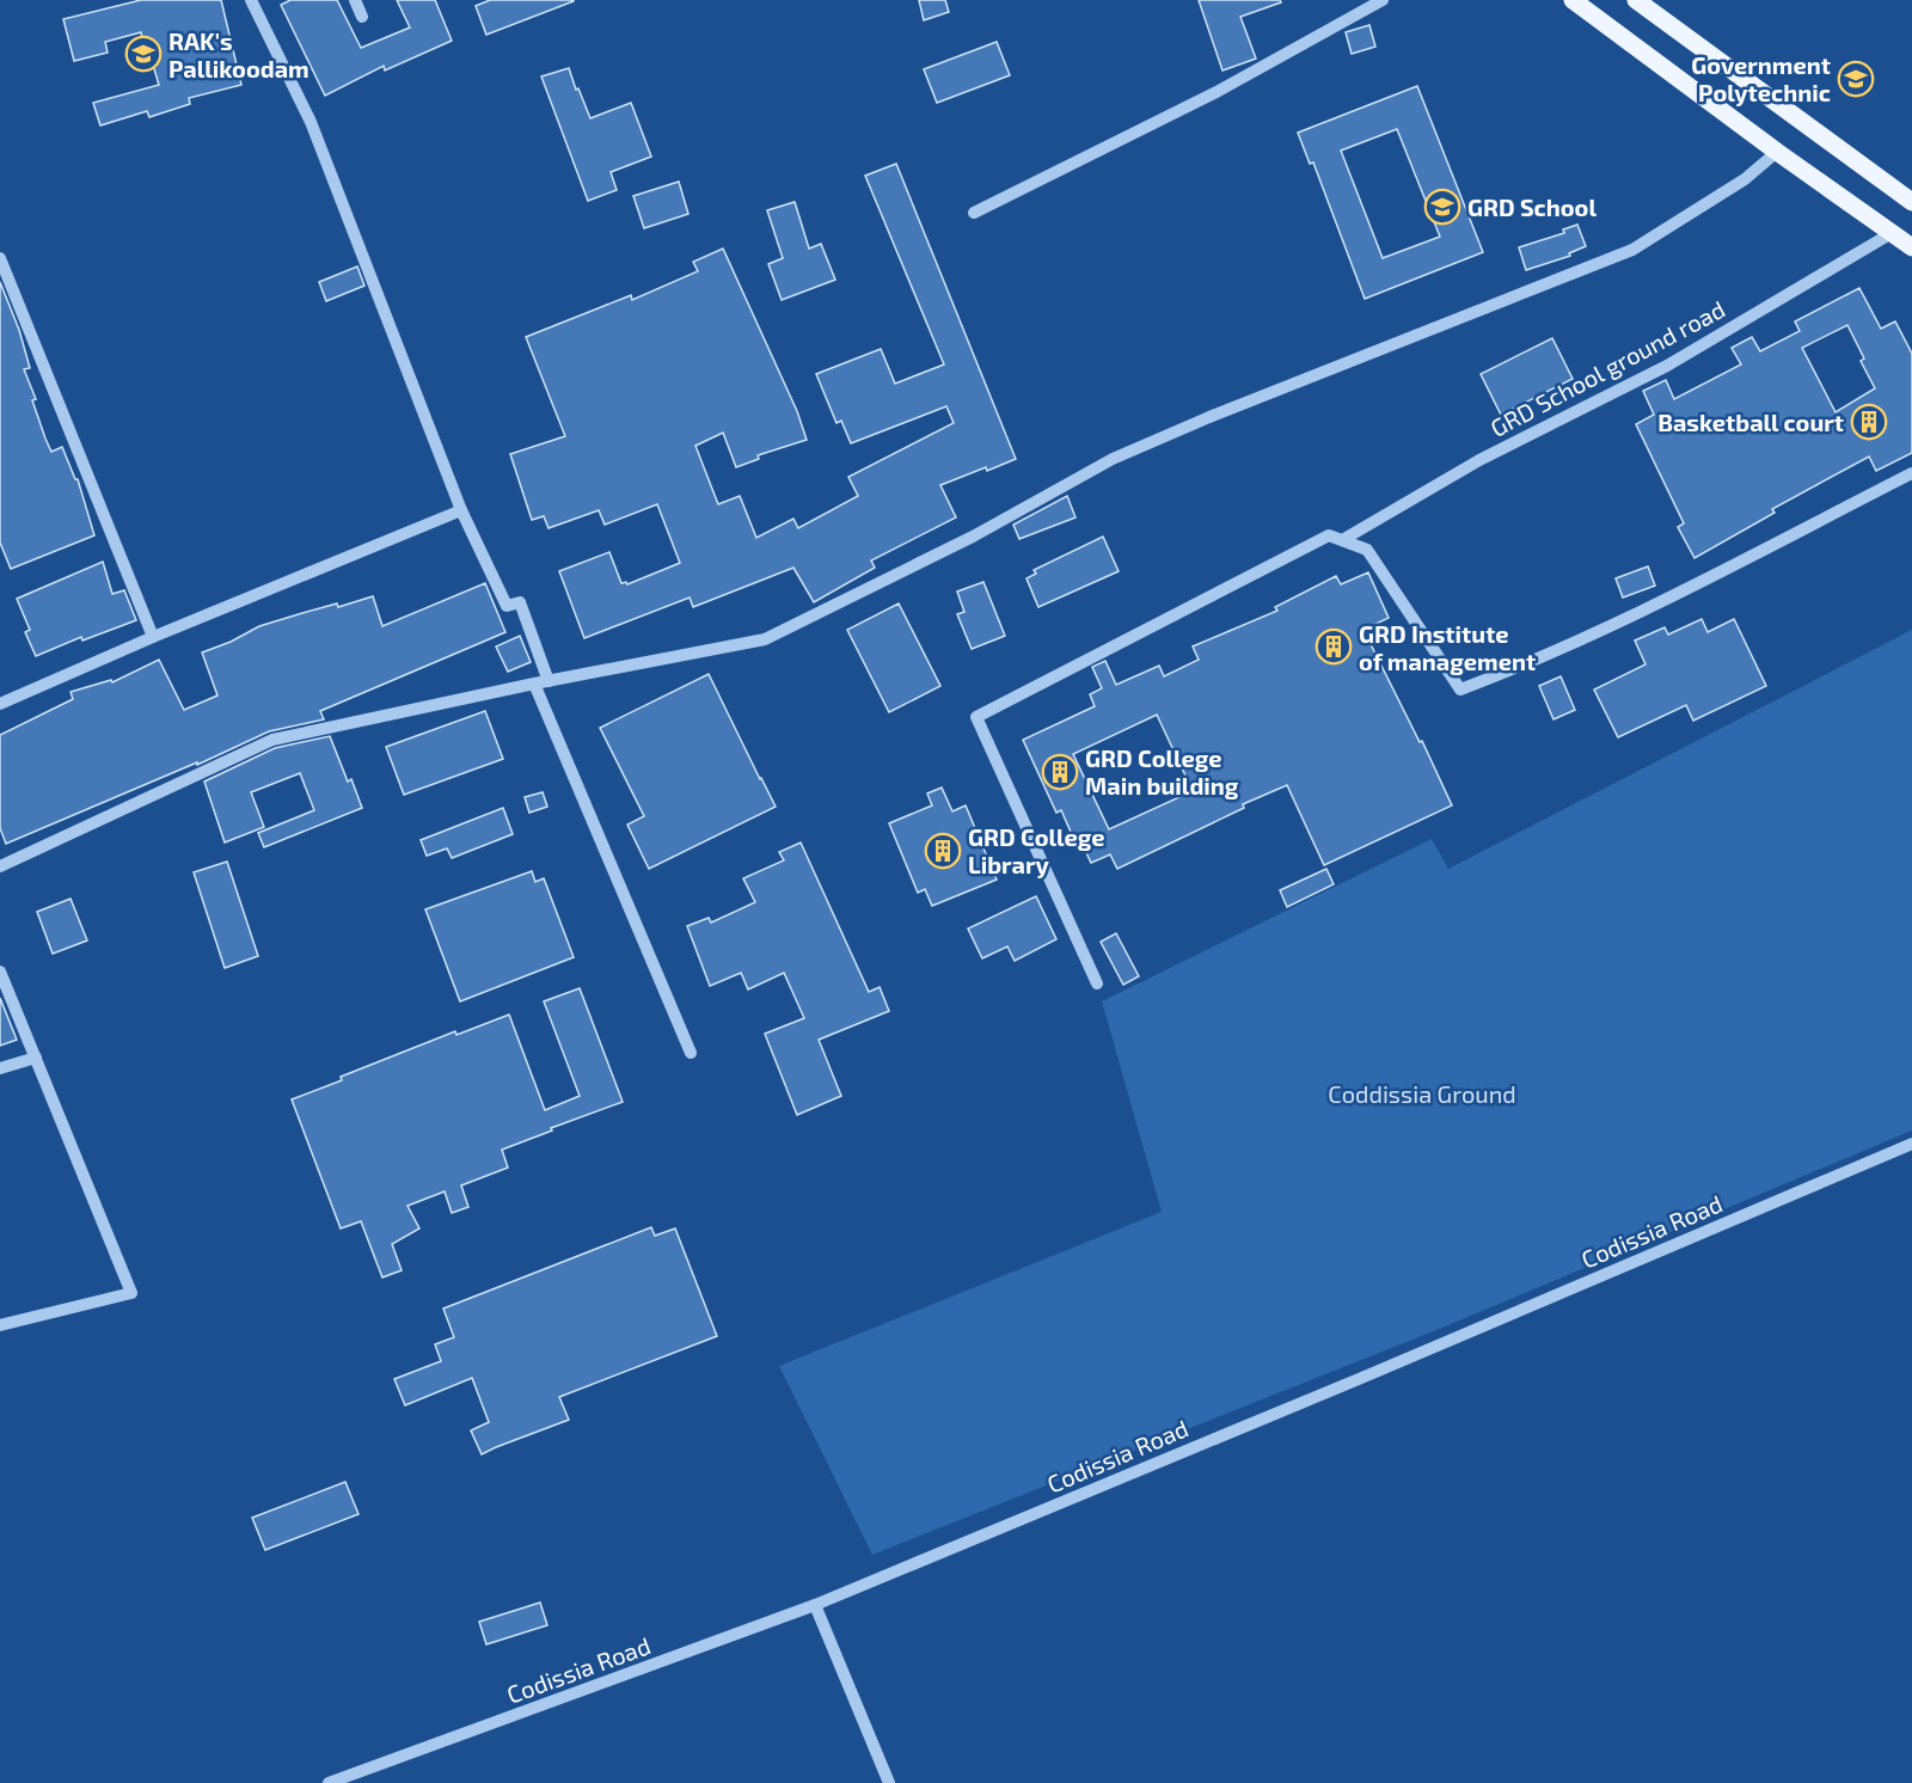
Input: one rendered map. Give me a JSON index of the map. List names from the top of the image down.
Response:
{
  "streets": {
    "street": ["GRD School ground road", "Codissia Road"]
  },
  "parks": ["Coddissia Ground"],
  "places": {
    "school or university": ["RAK's Pallikoodam", "Government Polytechnic", "GRD School"],
    "building": [
      "Basketball court",
      "GRD Institute of management",
      "GRD College Main building",
      "GRD College Library"
    ]
  }
}
